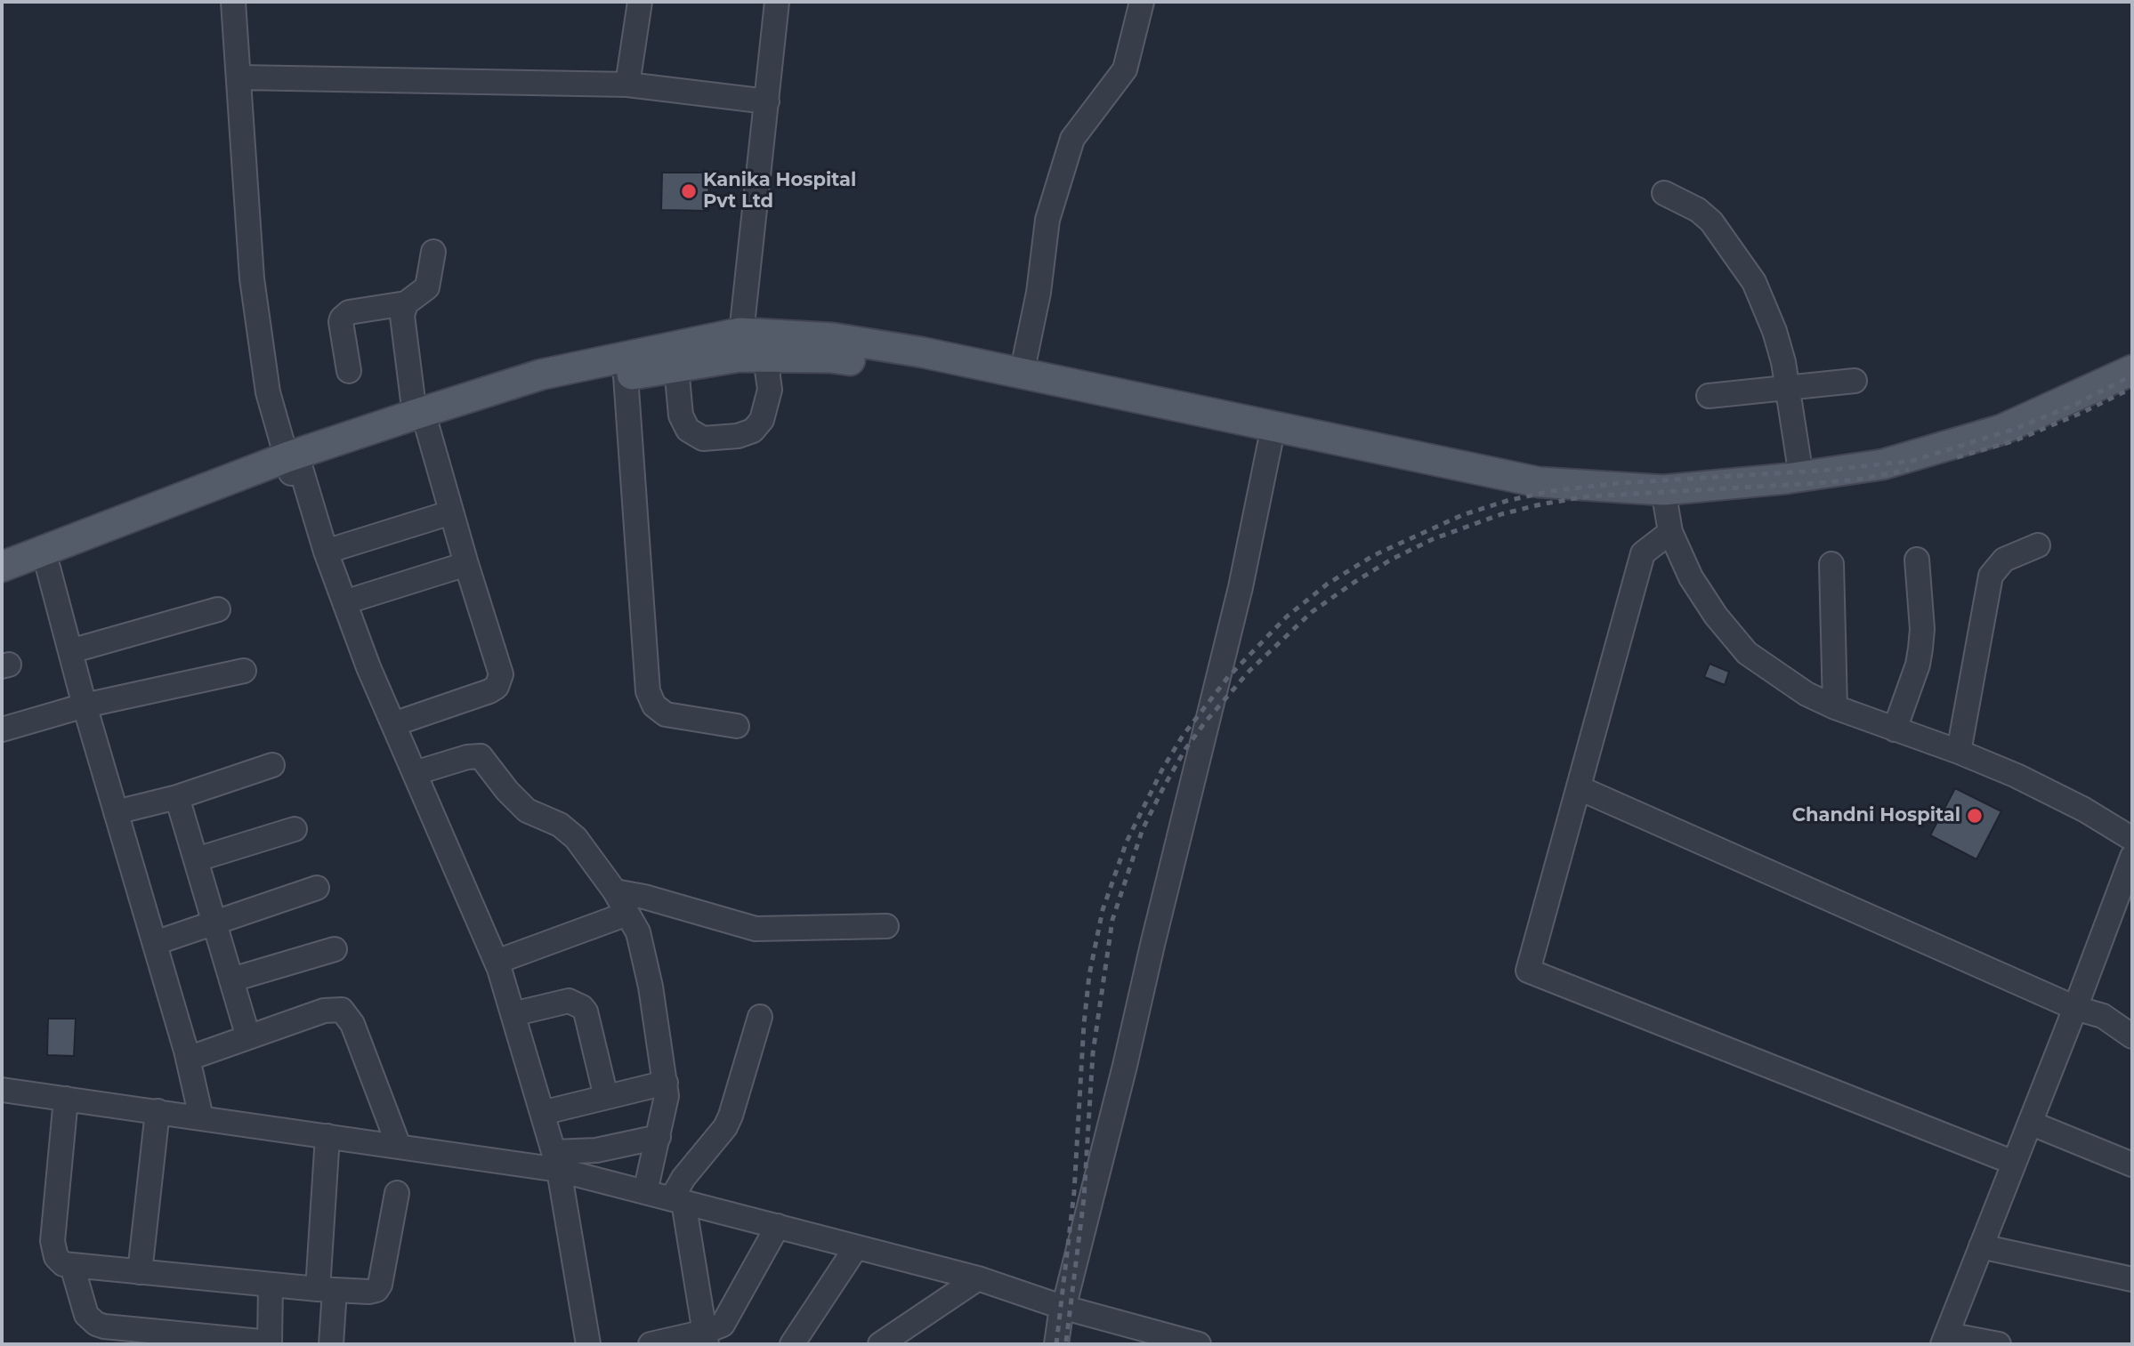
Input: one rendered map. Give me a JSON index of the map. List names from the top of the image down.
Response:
{
  "places": ["Kanika Hospital Pvt Ltd", "Chandni Hospital"]
}
